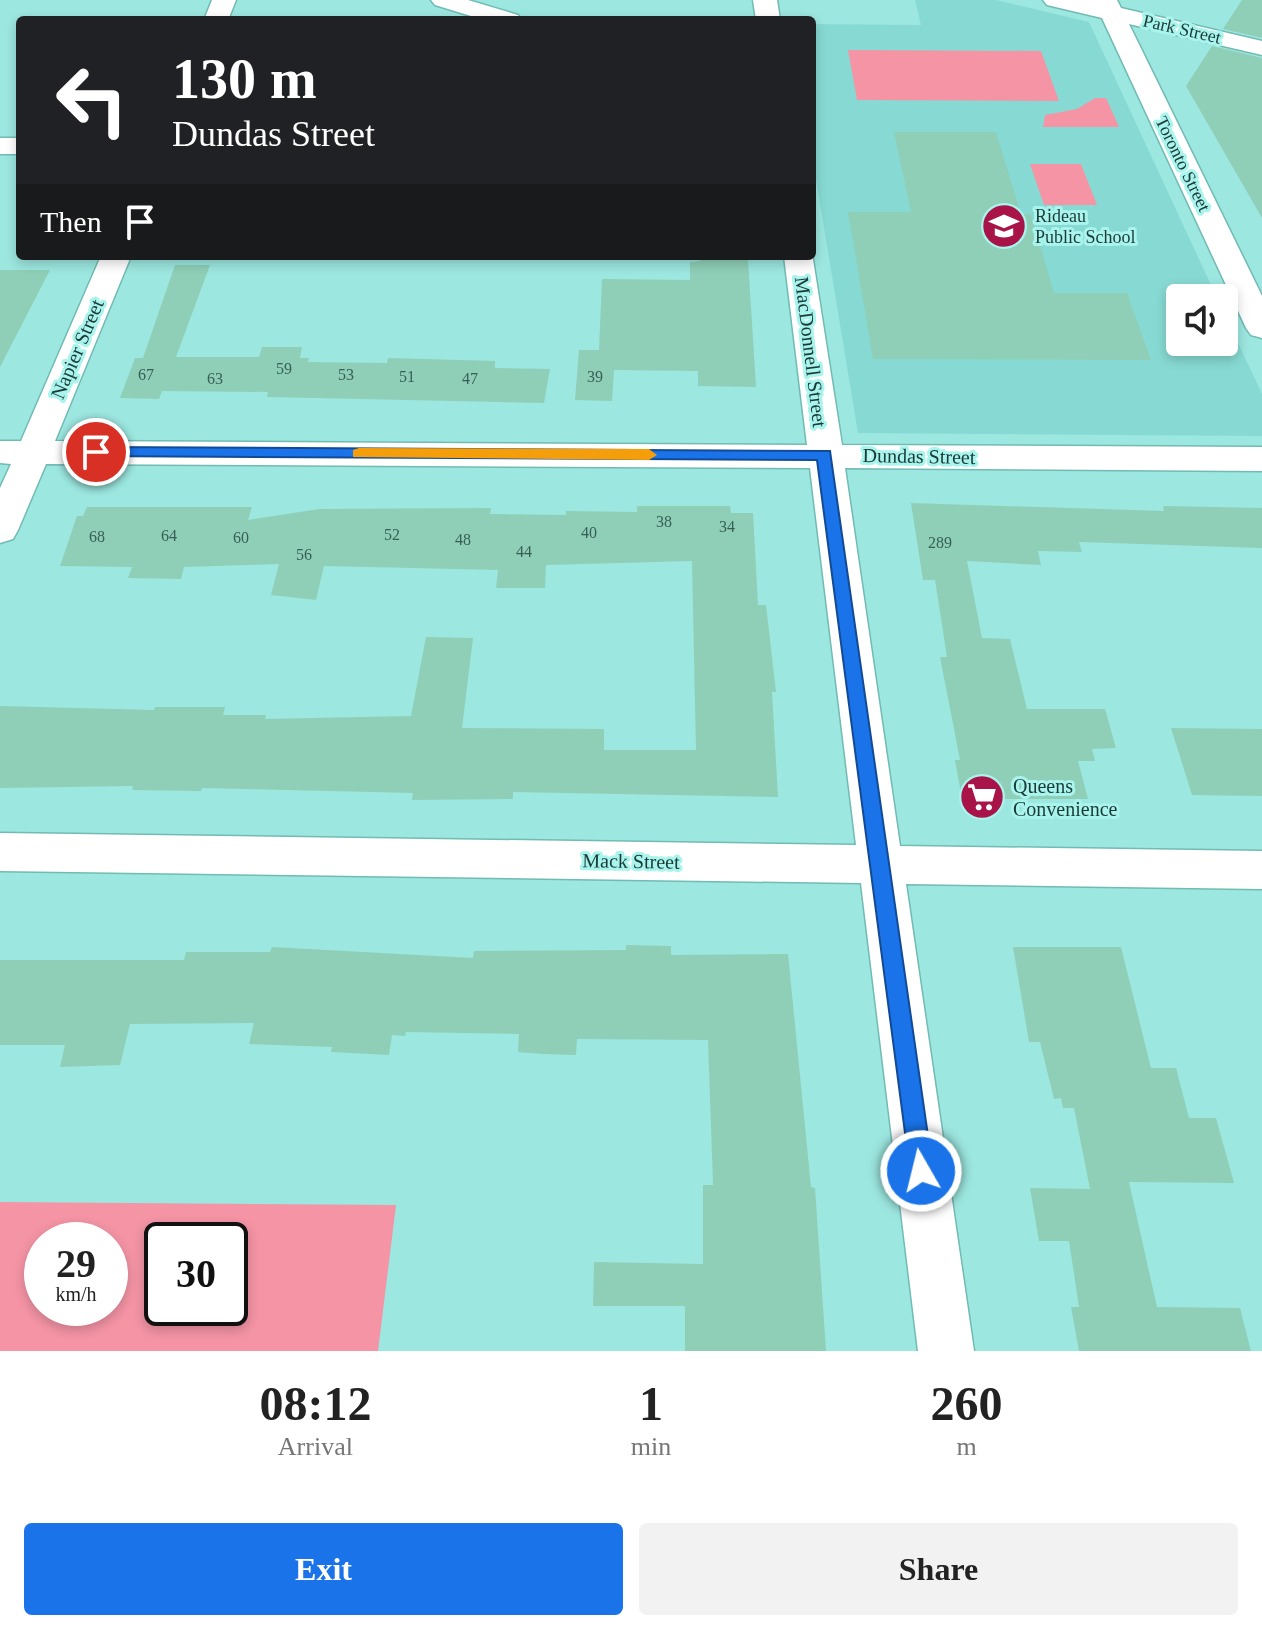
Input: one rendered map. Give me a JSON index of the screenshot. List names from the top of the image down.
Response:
{
  "streets": {
    "street": [
      "Park Street",
      "Toronto Street",
      "Napier Street",
      "MacDonnell Street",
      "Dundas Street",
      "Mack Street"
    ]
  },
  "crossings": [
    ["Park Street", "Toronto Street"],
    ["Napier Street", "Dundas Street"],
    ["MacDonnell Street", "Dundas Street"],
    ["MacDonnell Street", "Mack Street"]
  ],
  "places": {
    "school or university": ["Rideau Public School"],
    "supermarket": ["Queens Convenience"]
  },
  "house_numbers": [
    "59",
    "67",
    "53",
    "51",
    "39",
    "63",
    "47",
    "38",
    "34",
    "40",
    "52",
    "64",
    "68",
    "60",
    "48",
    "289",
    "44",
    "56"
  ],
  "page": {
    "turn": ["130 m", "Dundas Street"],
    "then": "Then",
    "speed": "29 km/h",
    "limit": "30",
    "eta": [
      "08:12",
      "Arrival",
      "1",
      "min",
      "260",
      "m"
    ],
    "buttons": ["Exit", "Share"]
  }
}
